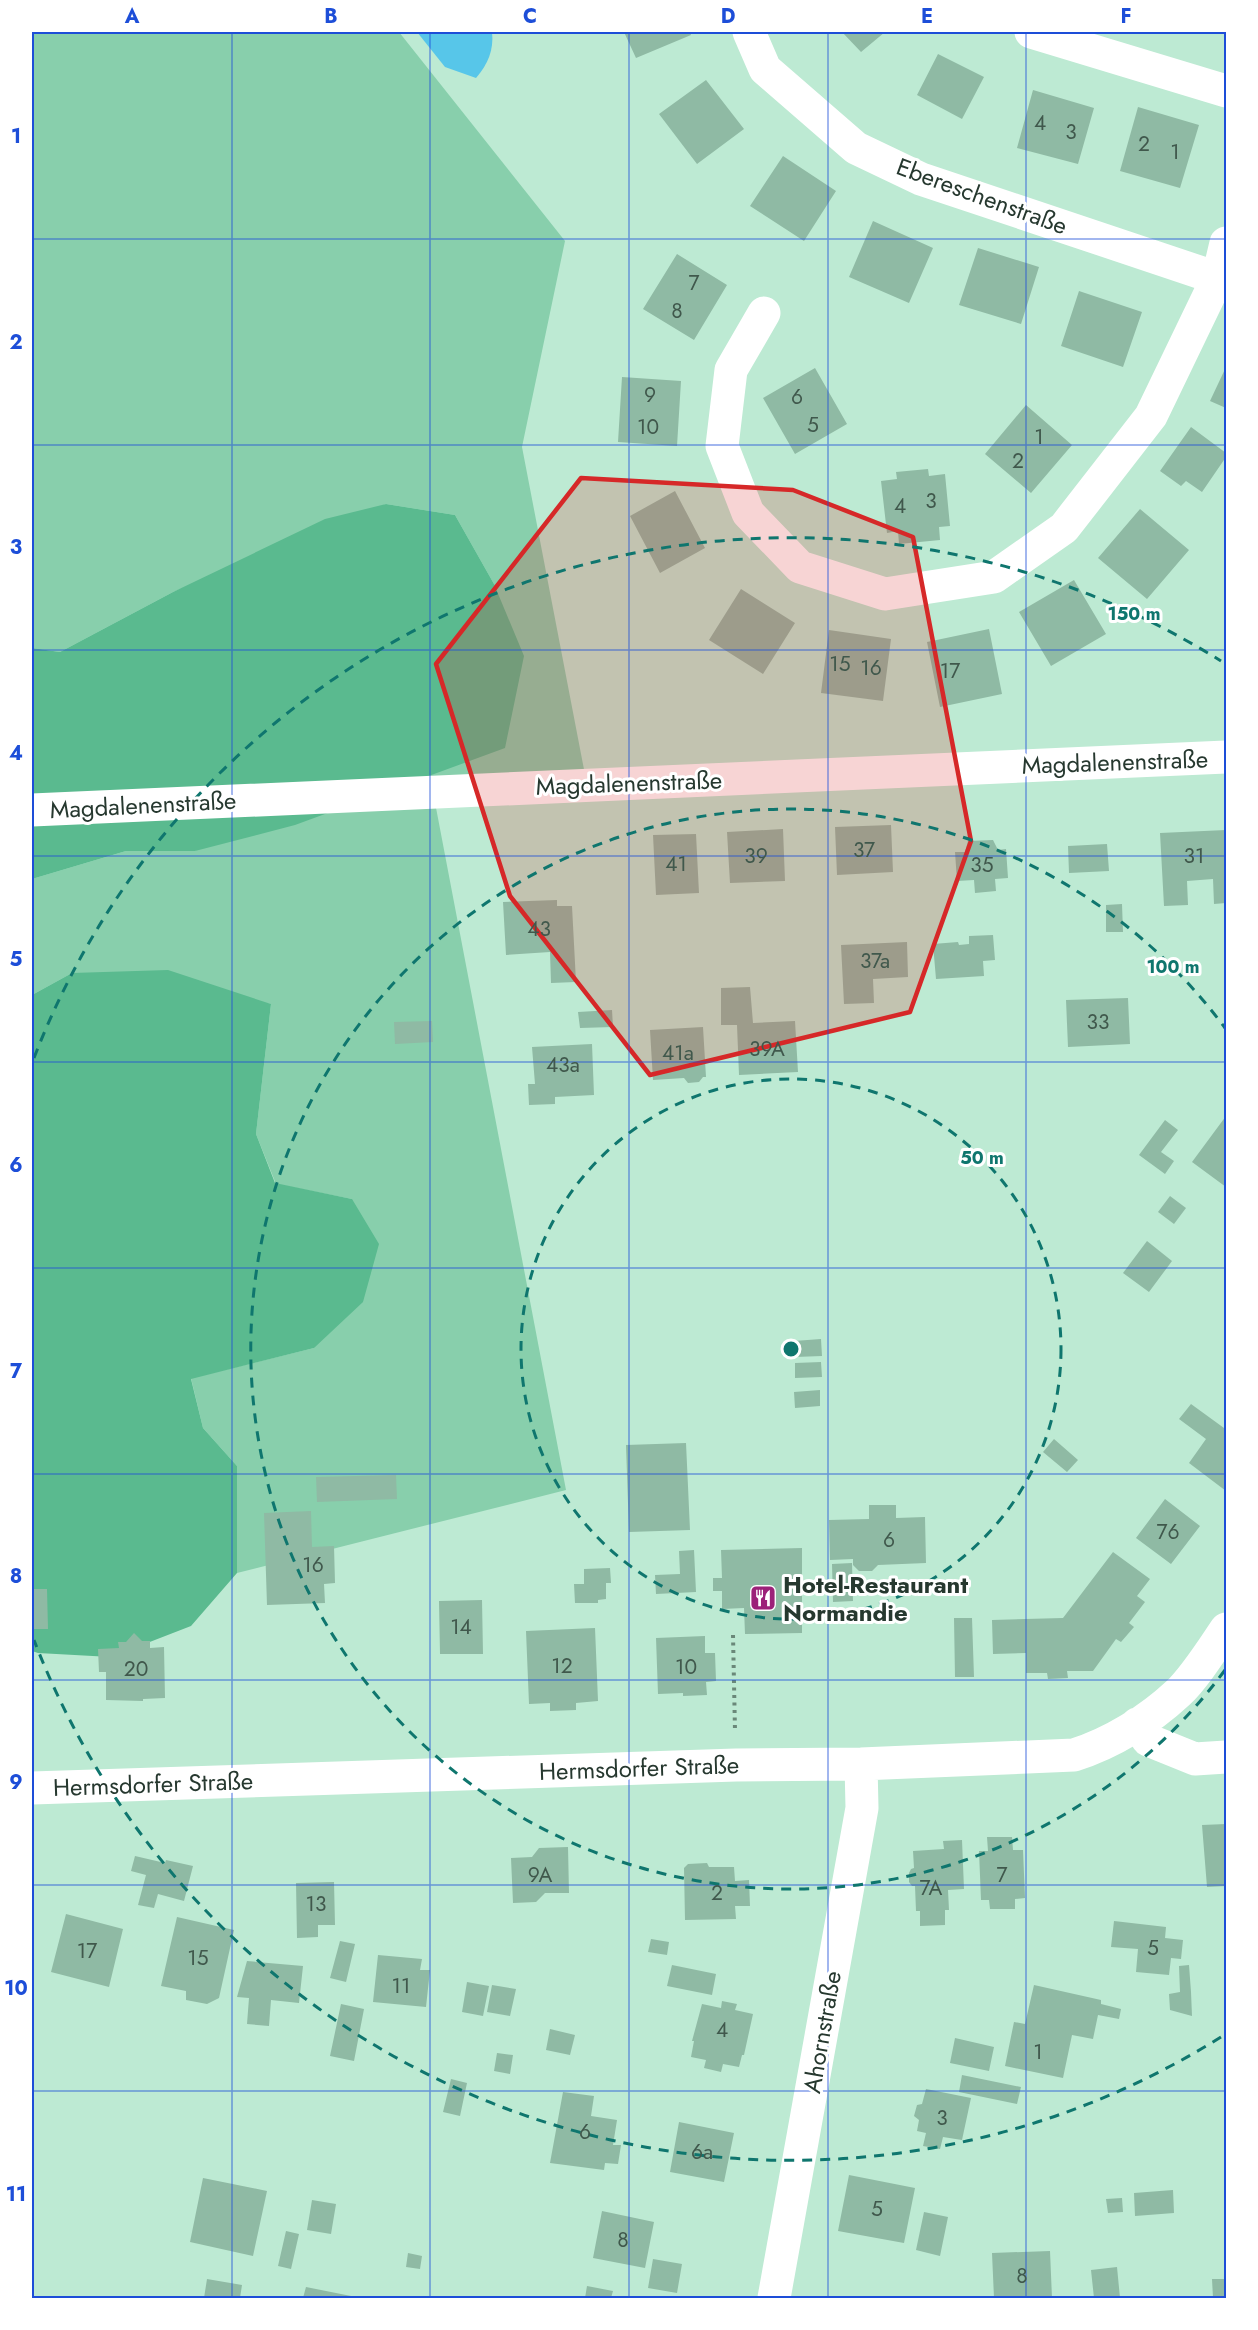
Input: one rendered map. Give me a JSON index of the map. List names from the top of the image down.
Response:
{
  "streets": {
    "street": [
      "Ebereschenstraße",
      "Magdalenenstraße",
      "Hermsdorfer Straße",
      "Ahornstraße"
    ]
  },
  "crossings": [
    ["Hermsdorfer Straße", "Ahornstraße"]
  ],
  "places": {
    "restaurant": ["Hotel-Restaurant Normandie"]
  },
  "house_numbers": [
    "4",
    "3",
    "2",
    "1",
    "7",
    "8",
    "9",
    "6",
    "5",
    "10",
    "1",
    "2",
    "3",
    "4",
    "15",
    "16",
    "17",
    "37",
    "39",
    "31",
    "41",
    "35",
    "43",
    "37a",
    "33",
    "39A",
    "41a",
    "43a",
    "76",
    "6",
    "16",
    "14",
    "12",
    "10",
    "20",
    "9A",
    "7",
    "7A",
    "2",
    "13",
    "5",
    "17",
    "15",
    "11",
    "4",
    "1",
    "3",
    "6",
    "6a",
    "5",
    "8",
    "8"
  ],
  "grid": {
    "columns": [
      "A",
      "B",
      "C",
      "D",
      "E",
      "F"
    ],
    "rows": [
      "1",
      "2",
      "3",
      "4",
      "5",
      "6",
      "7",
      "8",
      "9",
      "10",
      "11"
    ]
  },
  "rings": ["150 m", "100 m", "50 m"]
}
